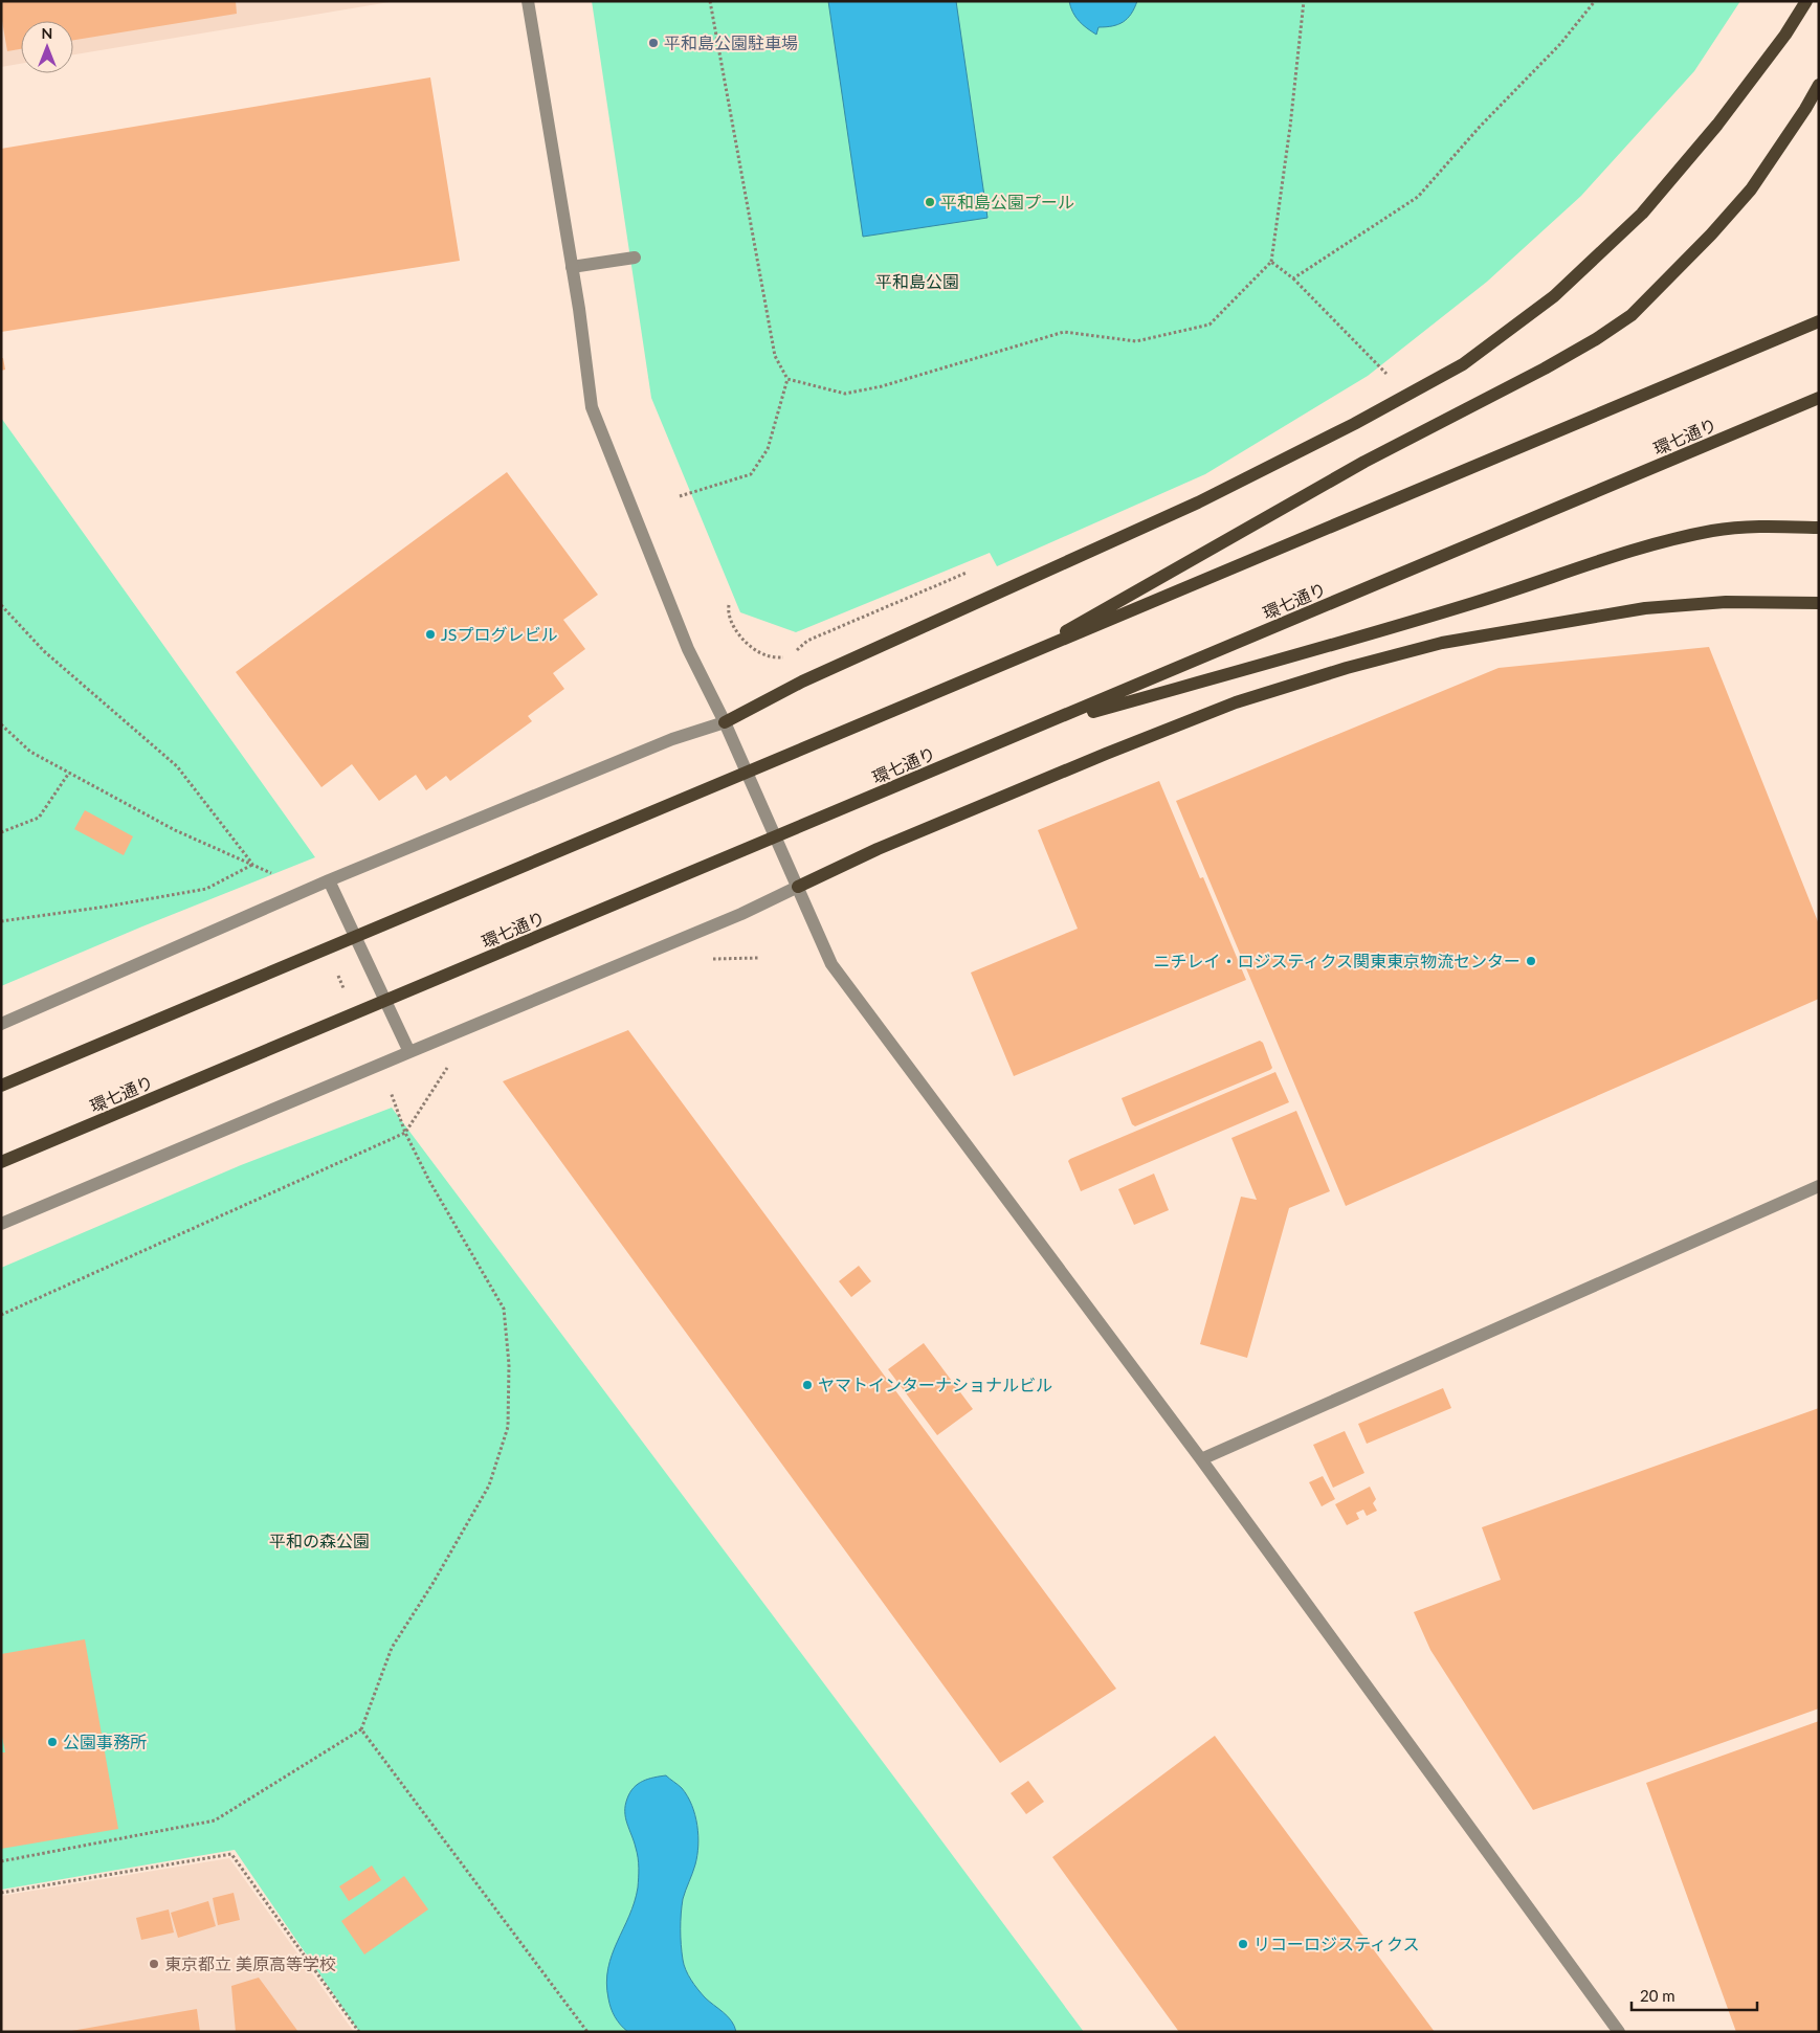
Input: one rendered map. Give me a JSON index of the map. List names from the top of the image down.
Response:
{
  "streets": {
    "main road": ["環七通り"]
  },
  "parks": ["平和島公園", "平和の森公園"],
  "places": [
    "平和島公園駐車場",
    "平和島公園プール",
    "JSプログレビル",
    "ニチレイ・ロジスティクス関東東京物流センター",
    "ヤマトインターナショナルビル",
    "公園事務所",
    "リコーロジスティクス",
    "東京都立 美原高等学校"
  ],
  "scale_bar": "20 m",
  "north": "top"
}
